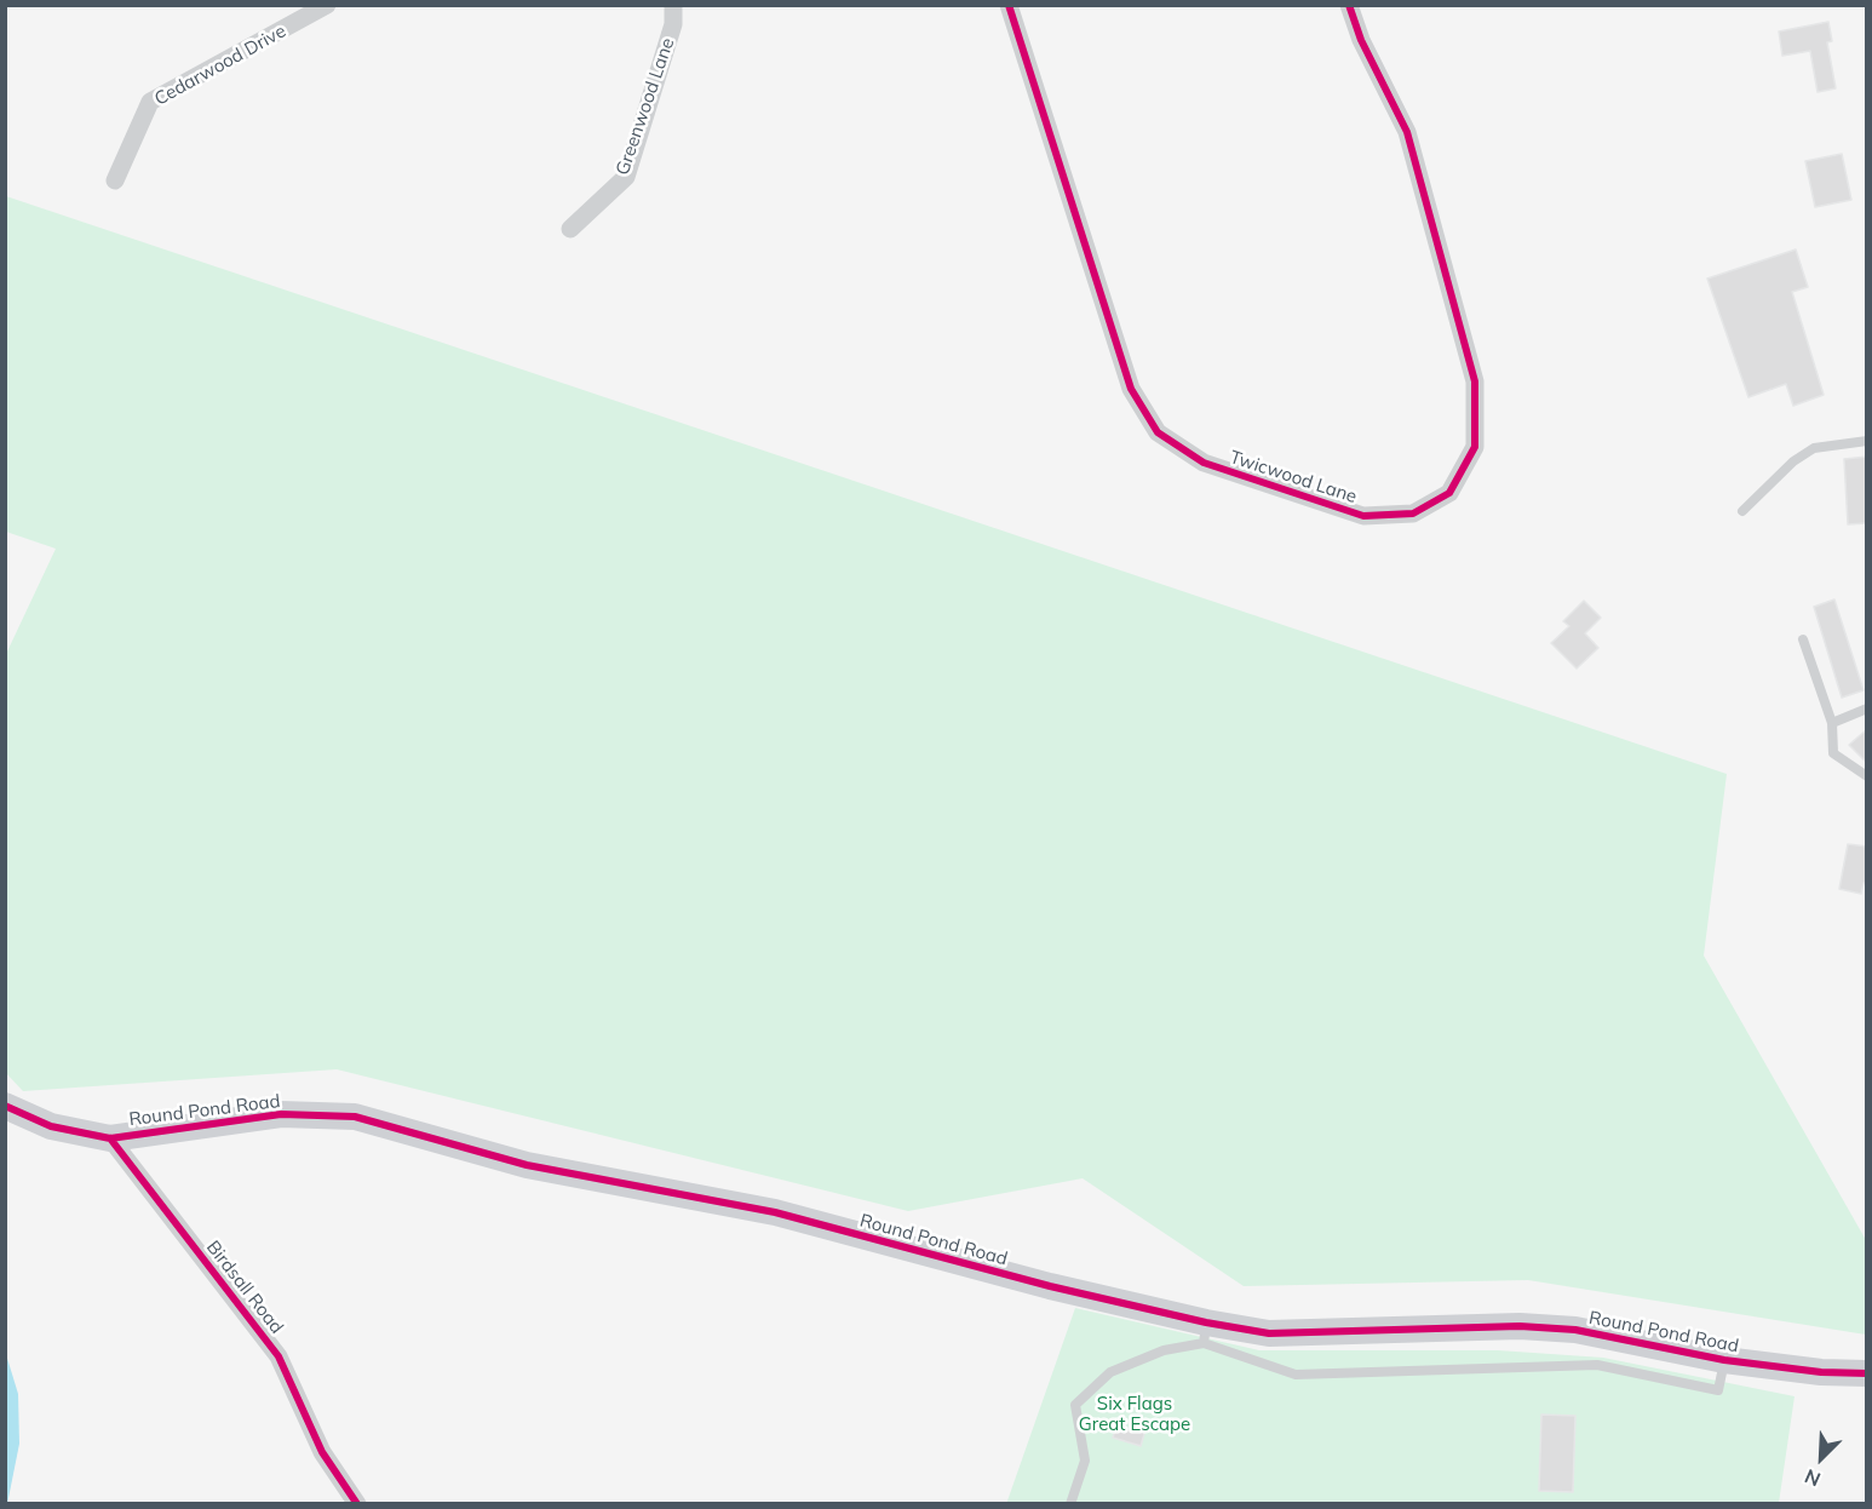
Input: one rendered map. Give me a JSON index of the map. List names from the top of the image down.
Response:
{
  "streets": {
    "street": [
      "Cedarwood Drive",
      "Greenwood Lane",
      "Twicwood Lane",
      "Round Pond Road",
      "Birdsall Road"
    ]
  },
  "crossings": [
    ["Round Pond Road", "Birdsall Road"]
  ],
  "parks": ["Six Flags Great Escape"],
  "north": "bottom left"
}
